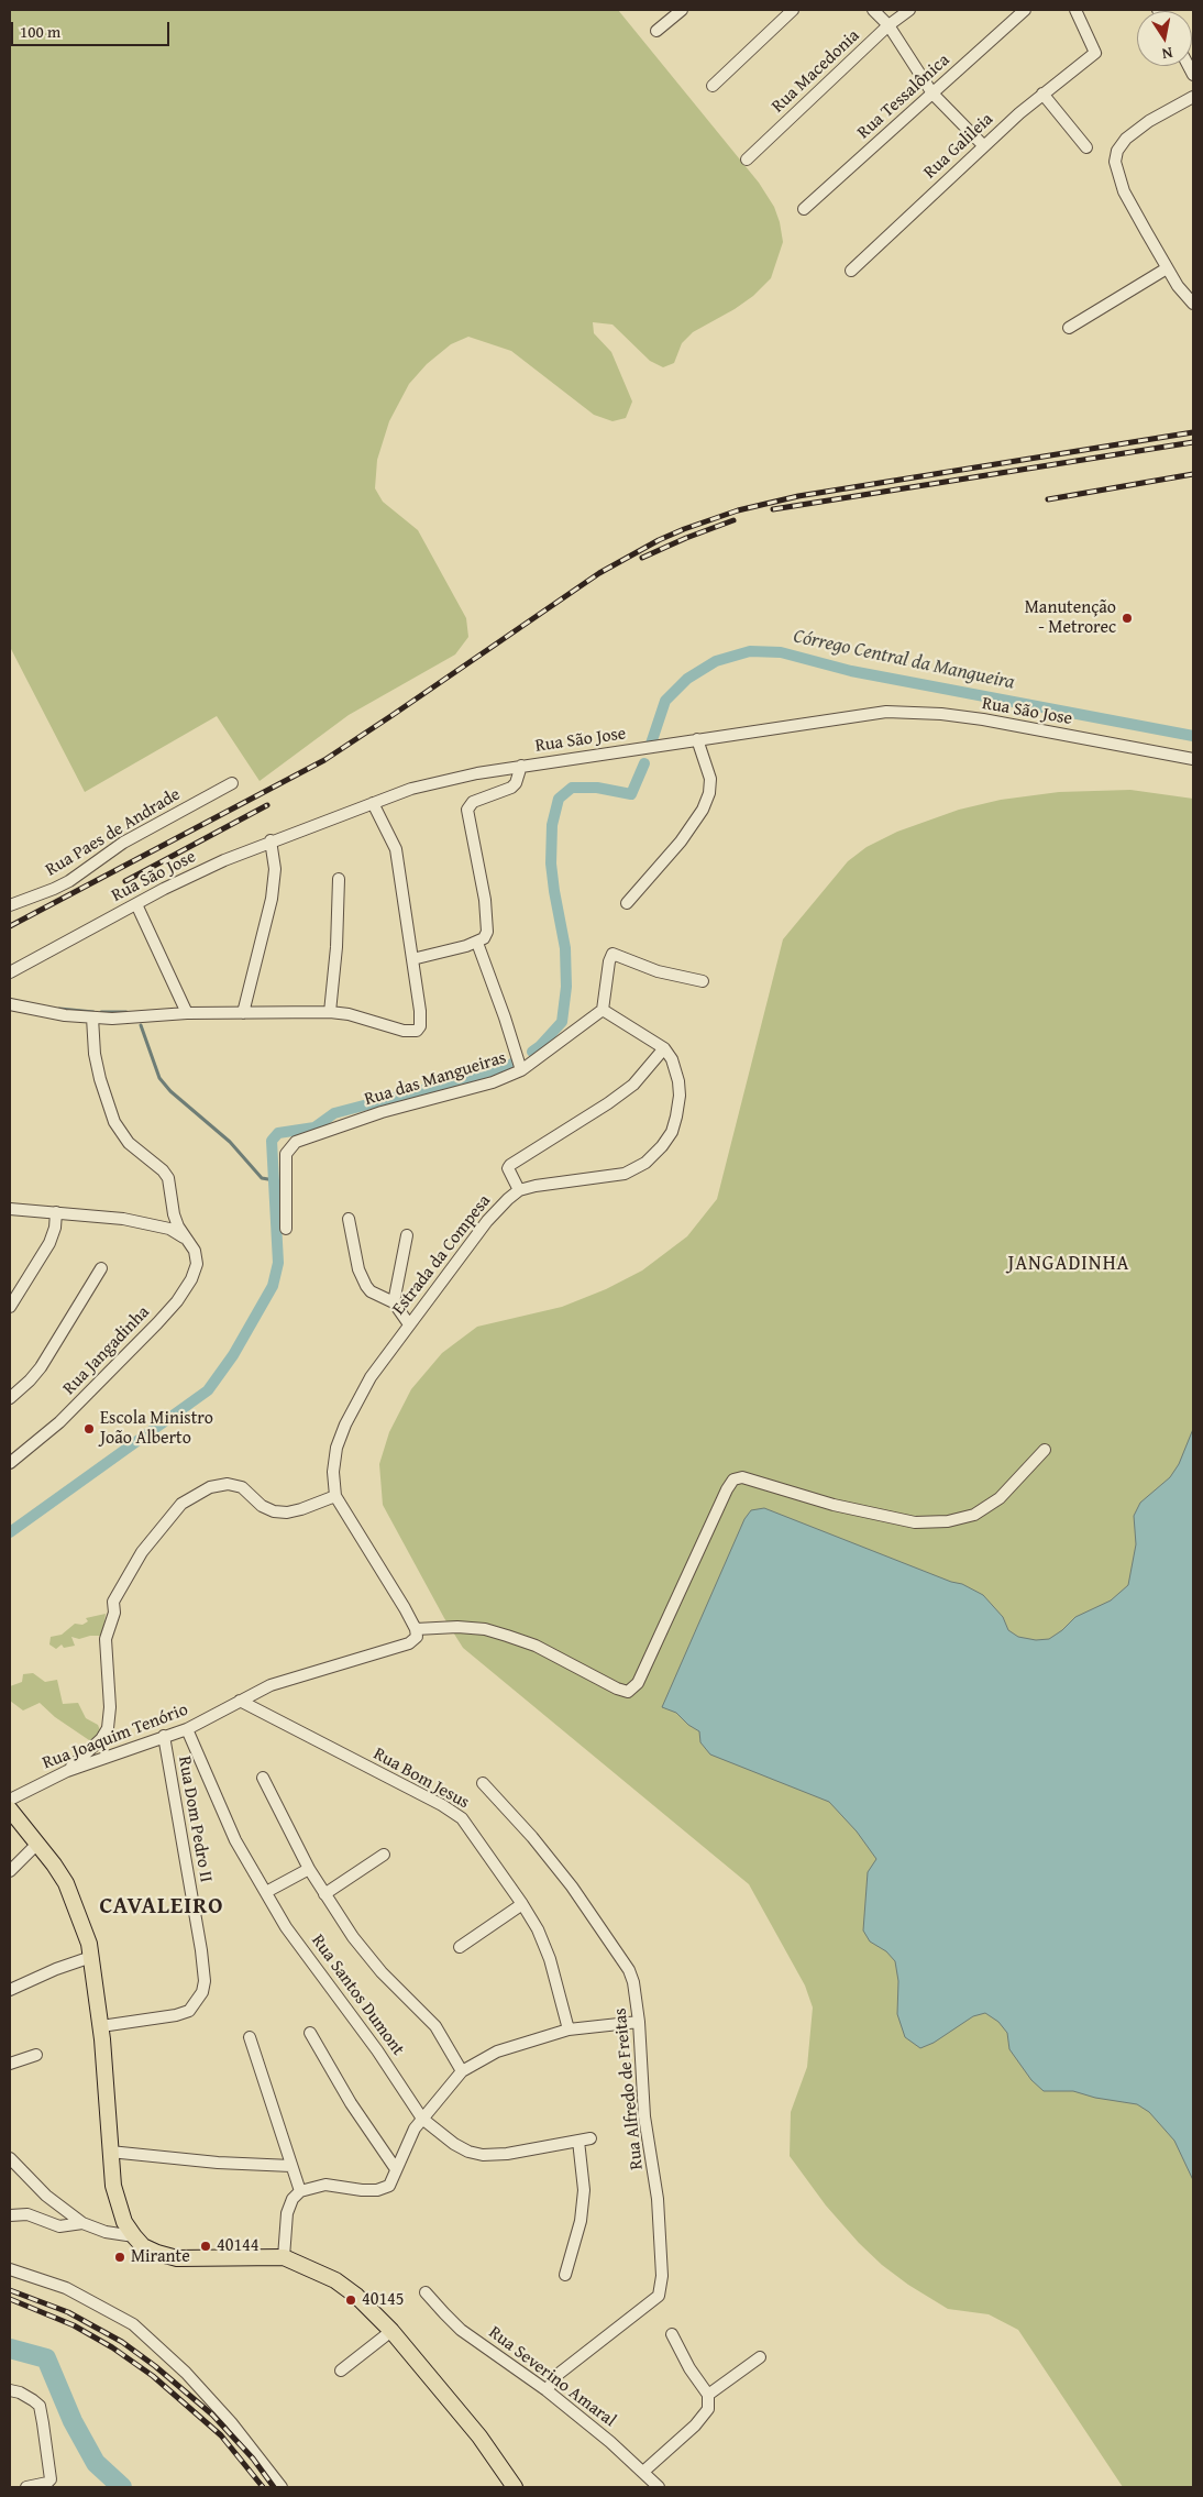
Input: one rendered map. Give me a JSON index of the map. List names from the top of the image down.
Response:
{
  "streets": {
    "street": [
      "Rua Macedonia",
      "Rua Tessalônica",
      "Rua Galileia",
      "Rua São Jose",
      "Rua Paes de Andrade",
      "Rua das Mangueiras",
      "Estrada da Compesa",
      "Rua Jangadinha",
      "Rua Joaquim Tenório",
      "Rua Bom Jesus",
      "Rua Dom Pedro II",
      "Rua Santos Dumont",
      "Rua Alfredo de Freitas",
      "Rua Severino Amaral"
    ]
  },
  "crossings": [
    ["Rua Joaquim Tenório", "Rua Bom Jesus"],
    ["Rua Joaquim Tenório", "Rua Dom Pedro II"],
    ["Rua Joaquim Tenório", "Rua Santos Dumont"],
    ["Rua Alfredo de Freitas", "Rua Severino Amaral"]
  ],
  "districts": ["JANGADINHA", "CAVALEIRO"],
  "water": ["Córrego Central da Mangueira"],
  "places": [
    "Manutenção - Metrorec",
    "Escola Ministro João Alberto",
    "40144",
    "Mirante",
    "40145"
  ],
  "scale_bar": "100 m",
  "north": "bottom"
}
